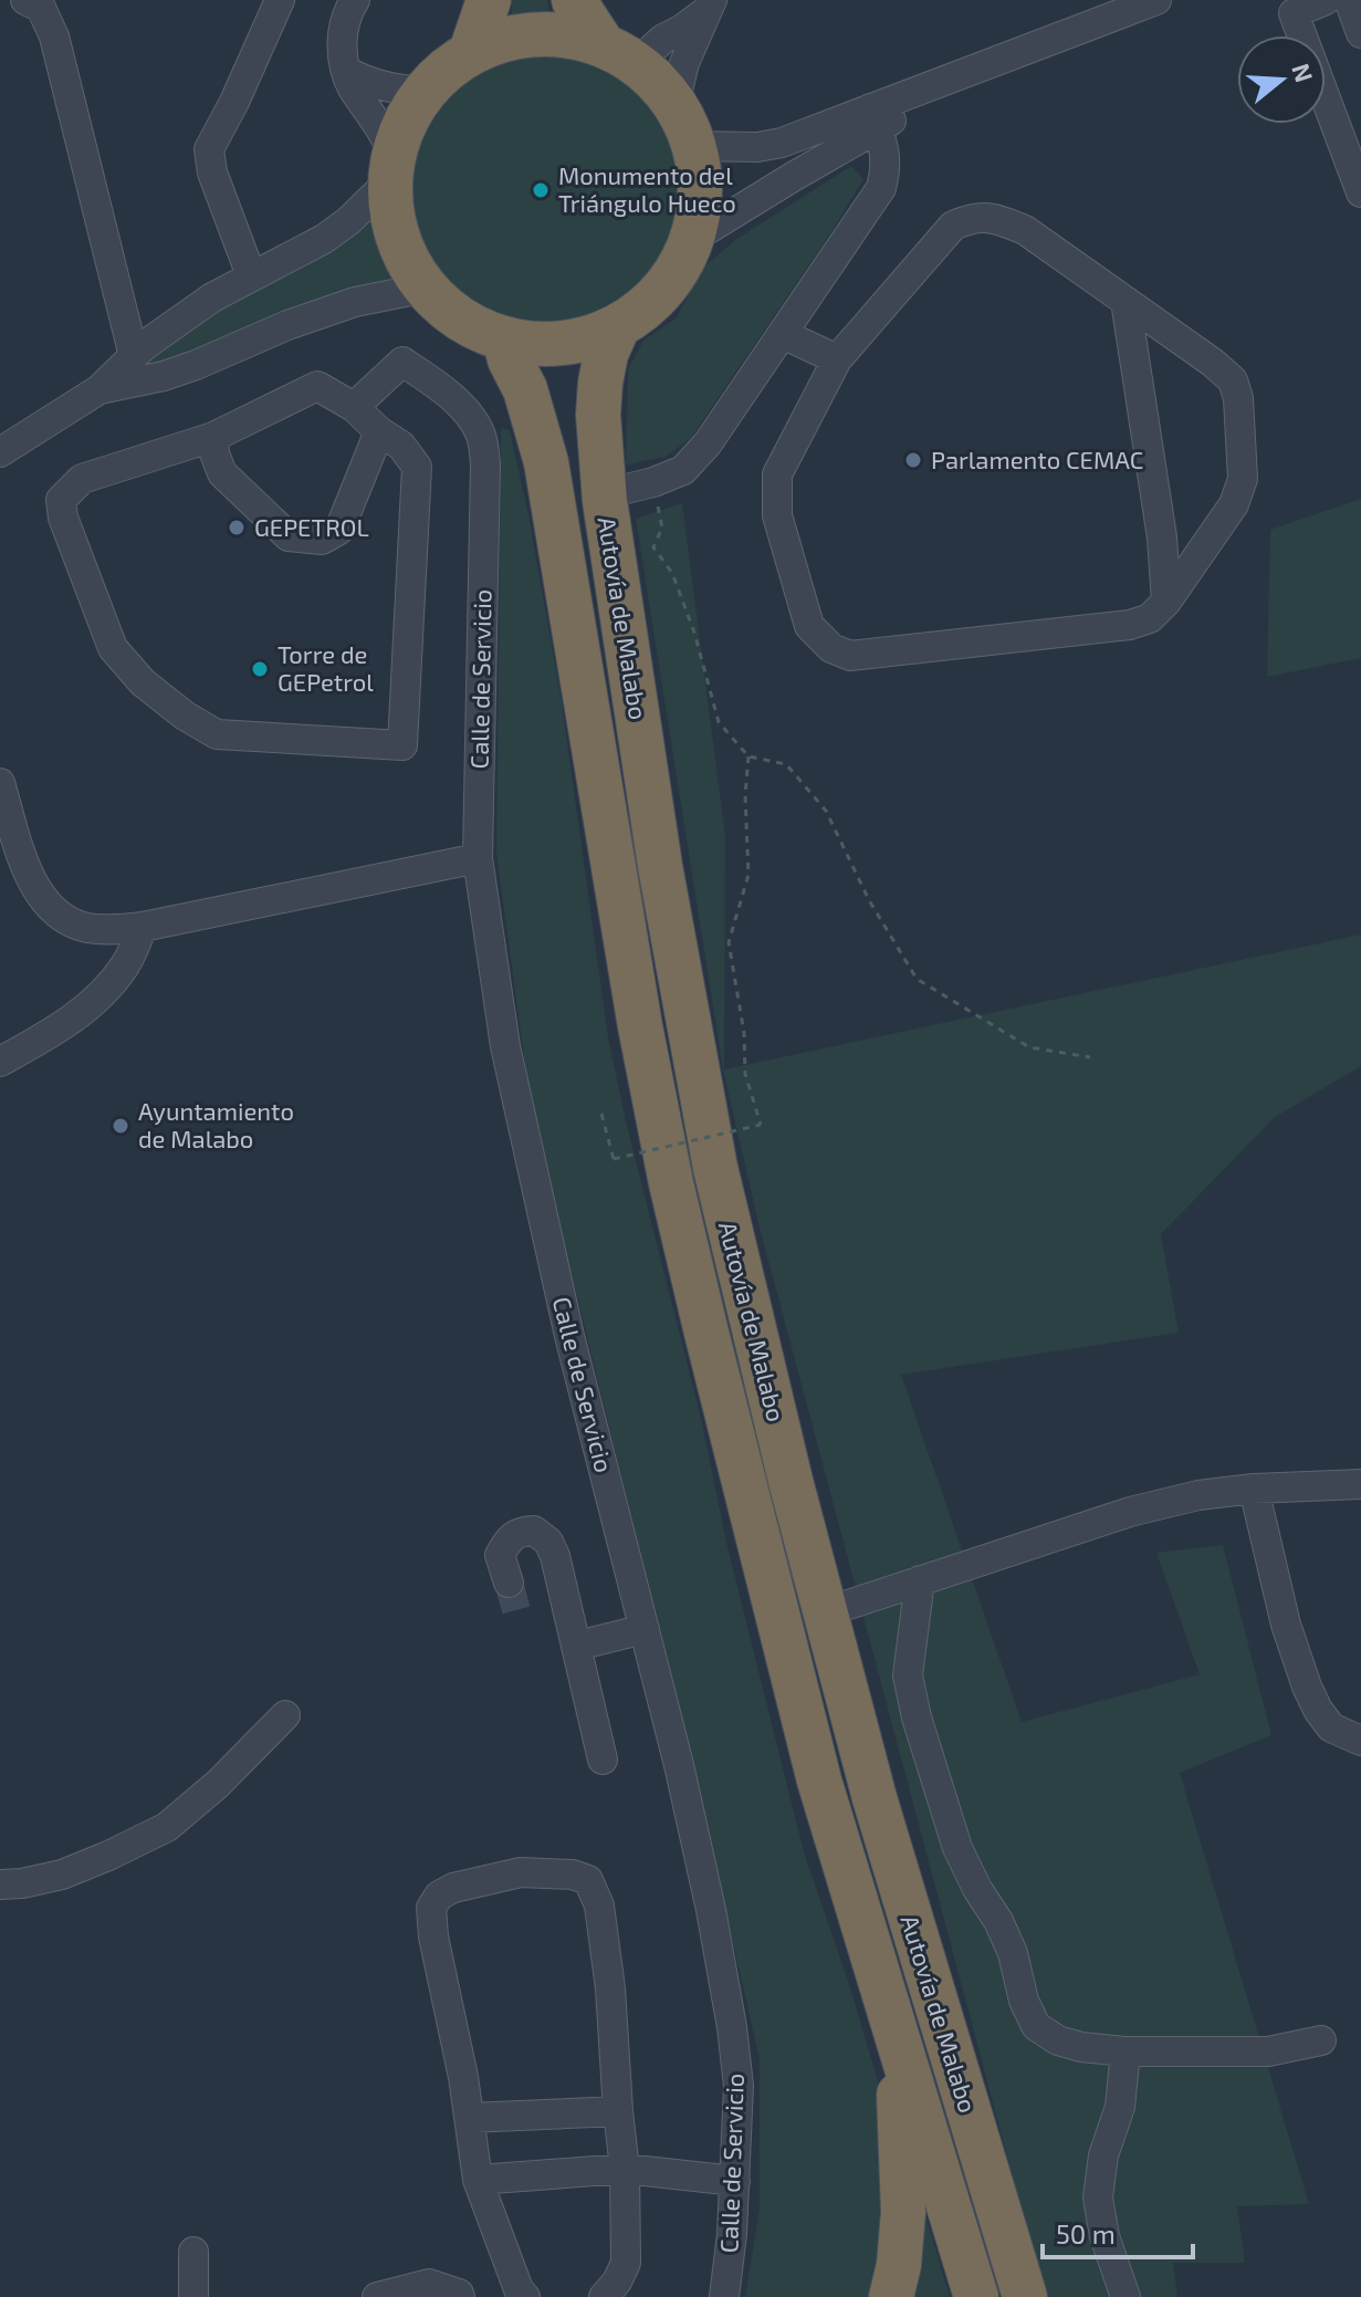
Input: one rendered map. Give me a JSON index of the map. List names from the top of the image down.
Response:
{
  "streets": {
    "highway": ["Autovía de Malabo"],
    "street": ["Calle de Servicio"]
  },
  "places": [
    "Monumento del Triángulo Hueco",
    "Parlamento CEMAC",
    "GEPETROL",
    "Torre de GEPetrol",
    "Ayuntamiento de Malabo"
  ],
  "scale_bar": "50 m",
  "north": "right"
}
